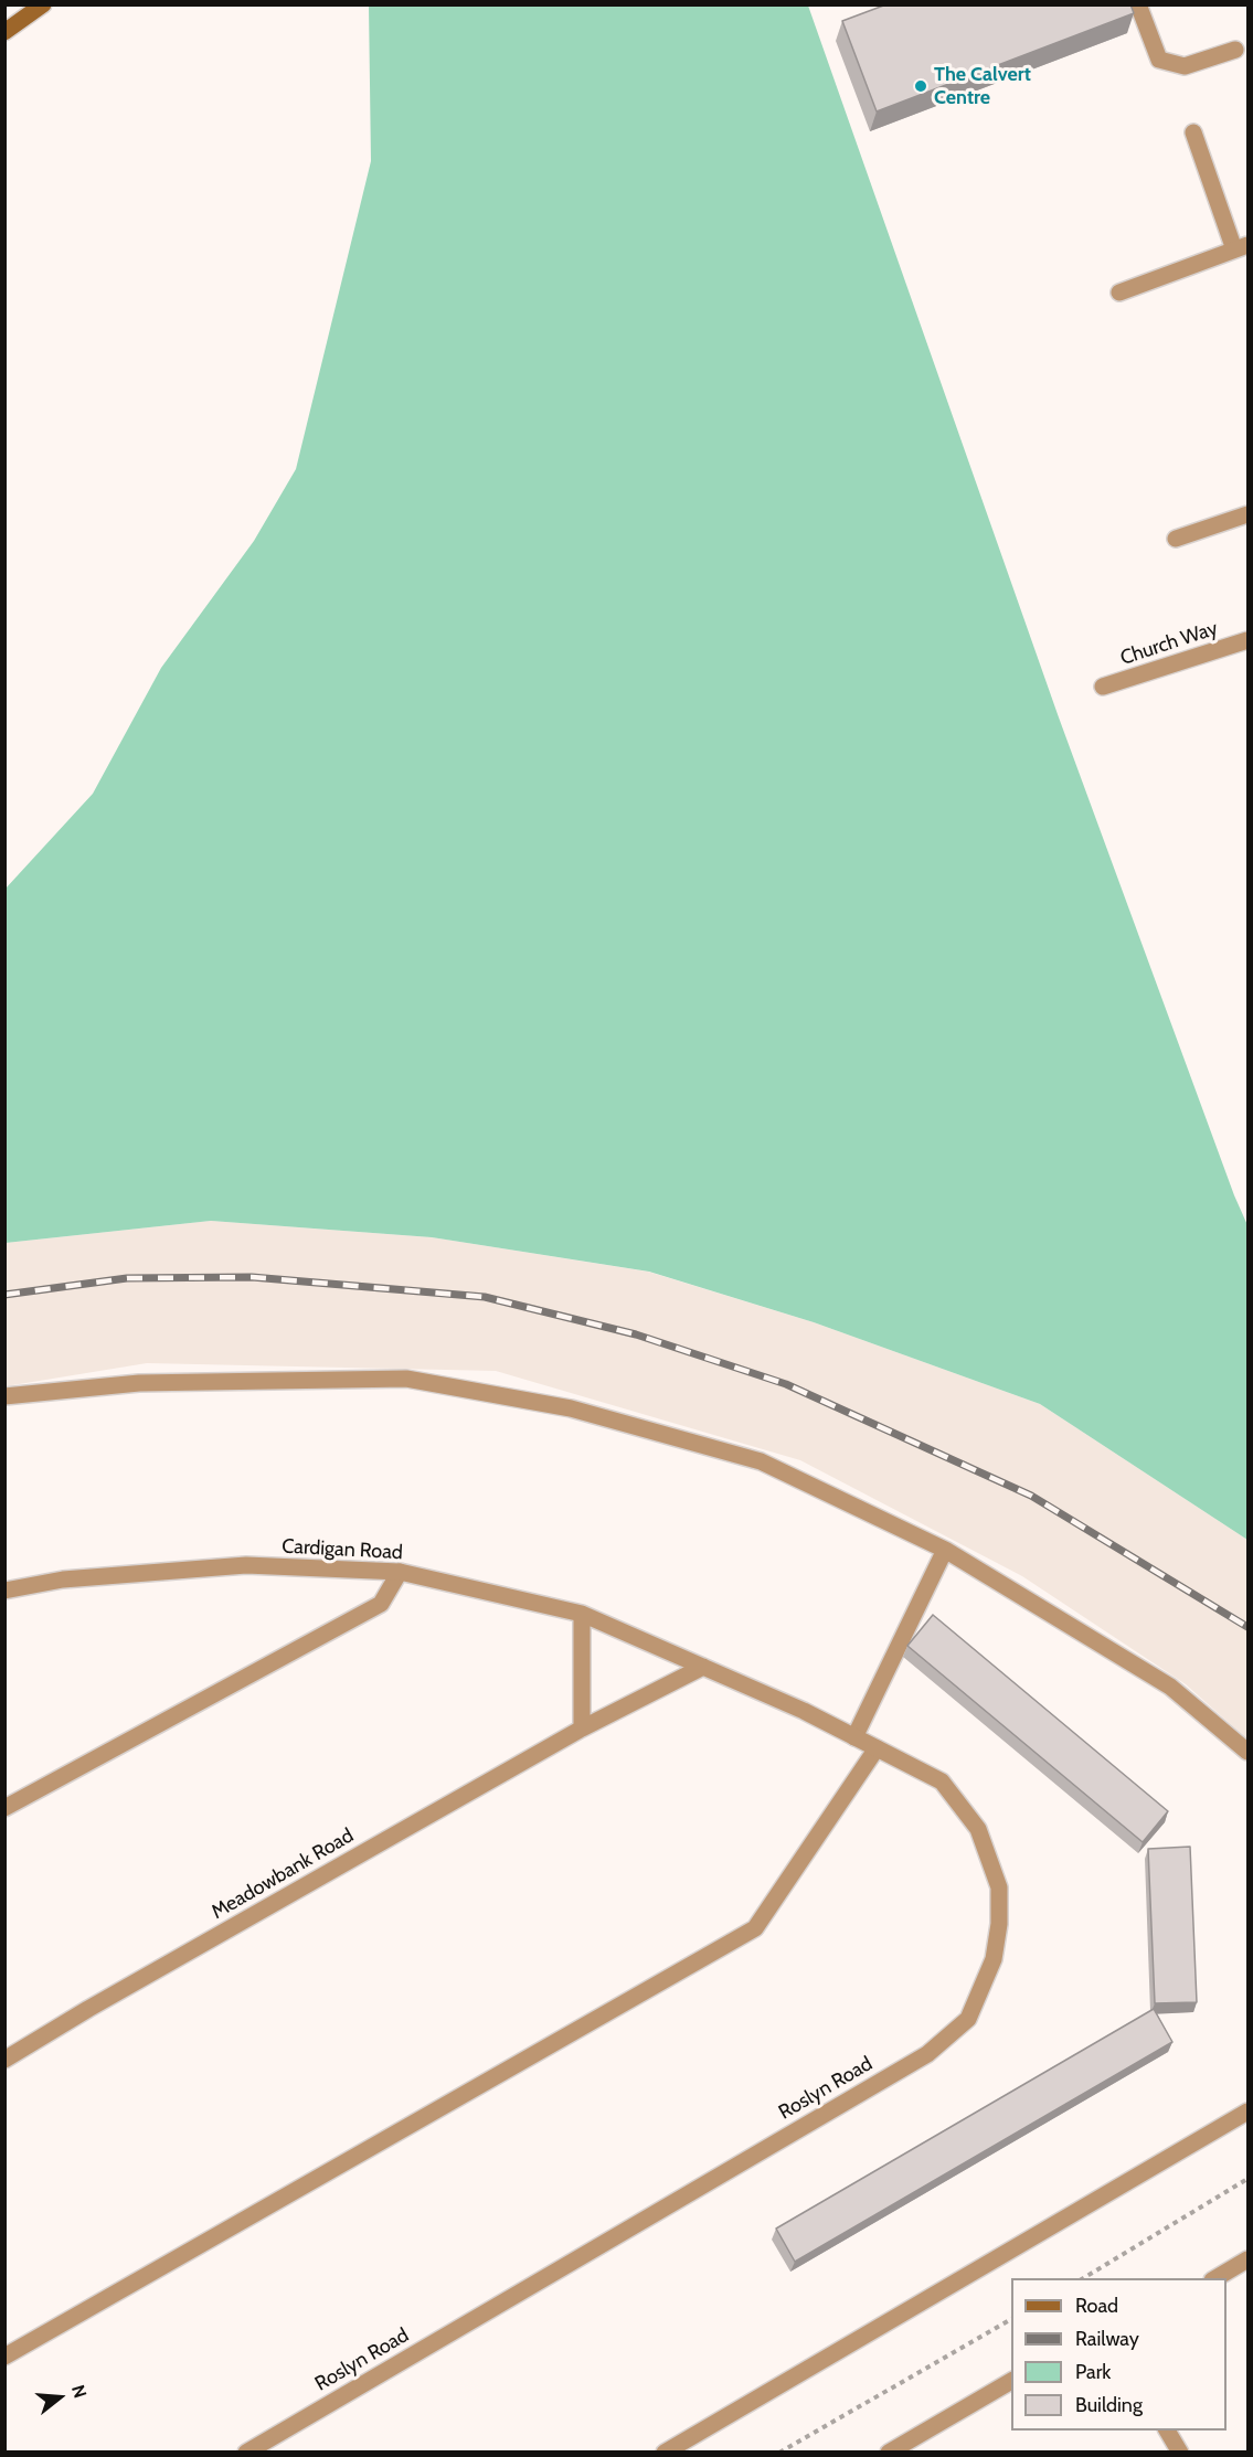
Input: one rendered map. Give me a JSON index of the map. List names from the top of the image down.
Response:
{
  "streets": {
    "street": [
      "Church Way",
      "Cardigan Road",
      "Meadowbank Road",
      "Roslyn Road"
    ]
  },
  "crossings": [
    ["Cardigan Road", "Meadowbank Road"],
    ["Cardigan Road", "Roslyn Road"],
    ["Meadowbank Road", "Roslyn Road"]
  ],
  "places": ["The Calvert Centre"],
  "legend": [
    "Road",
    "Railway",
    "Park",
    "Building"
  ],
  "north": "right"
}
